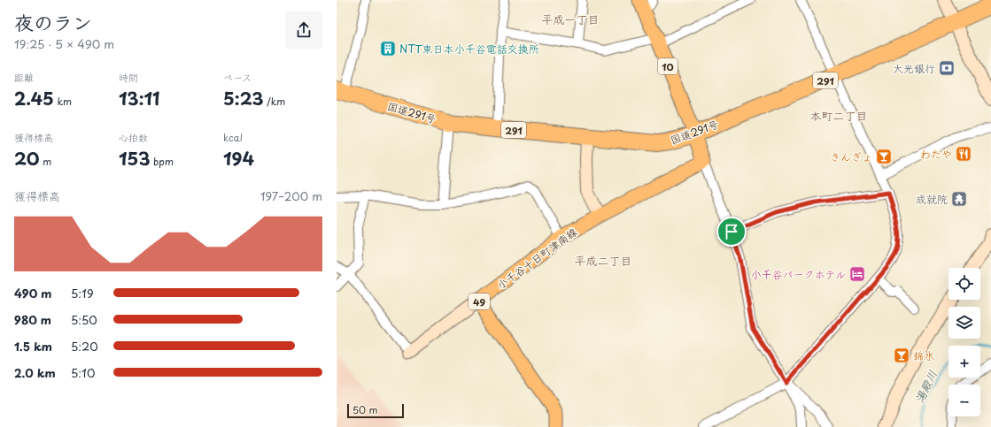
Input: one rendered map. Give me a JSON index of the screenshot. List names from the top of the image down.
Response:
{
  "streets": {
    "highway": ["291", "国道291号"],
    "main road": ["10", "小千谷十日町津南線", "49"]
  },
  "crossings": [
    ["10", "国道291号"],
    ["小千谷十日町津南線", "49"]
  ],
  "districts": ["平成一丁目", "本町二丁目", "平成二丁目"],
  "water": ["湯殿川"],
  "places": {
    "building": ["NTT東日本小千谷電話交換所"],
    "bank": ["大光銀行"],
    "restaurant": ["わたや"],
    "bar": ["きんぎょ", "錦水"],
    "temple": ["成就院"],
    "hotel": ["小千谷パークホテル"]
  },
  "scale_bar": "50 m",
  "page": {
    "heading": ["夜のラン", "19:25 · 5 × 490 m"],
    "stats": [
      ["距離", "2.45 km"],
      ["時間", "13:11"],
      ["ペース", "5:23 /km"],
      ["獲得標高", "20 m"],
      ["心拍数", "153 bpm"],
      ["kcal", "194"]
    ],
    "chart": ["獲得標高", "197–200 m"],
    "map_buttons": ["+", "−"],
    "list": [
      {
        "name": "490 m",
        "note": "5:19"
      },
      {
        "name": "980 m",
        "note": "5:50"
      },
      {
        "name": "1.5 km",
        "note": "5:20"
      },
      {
        "name": "2.0 km",
        "note": "5:10"
      }
    ],
    "scale": "50 m"
  }
}
